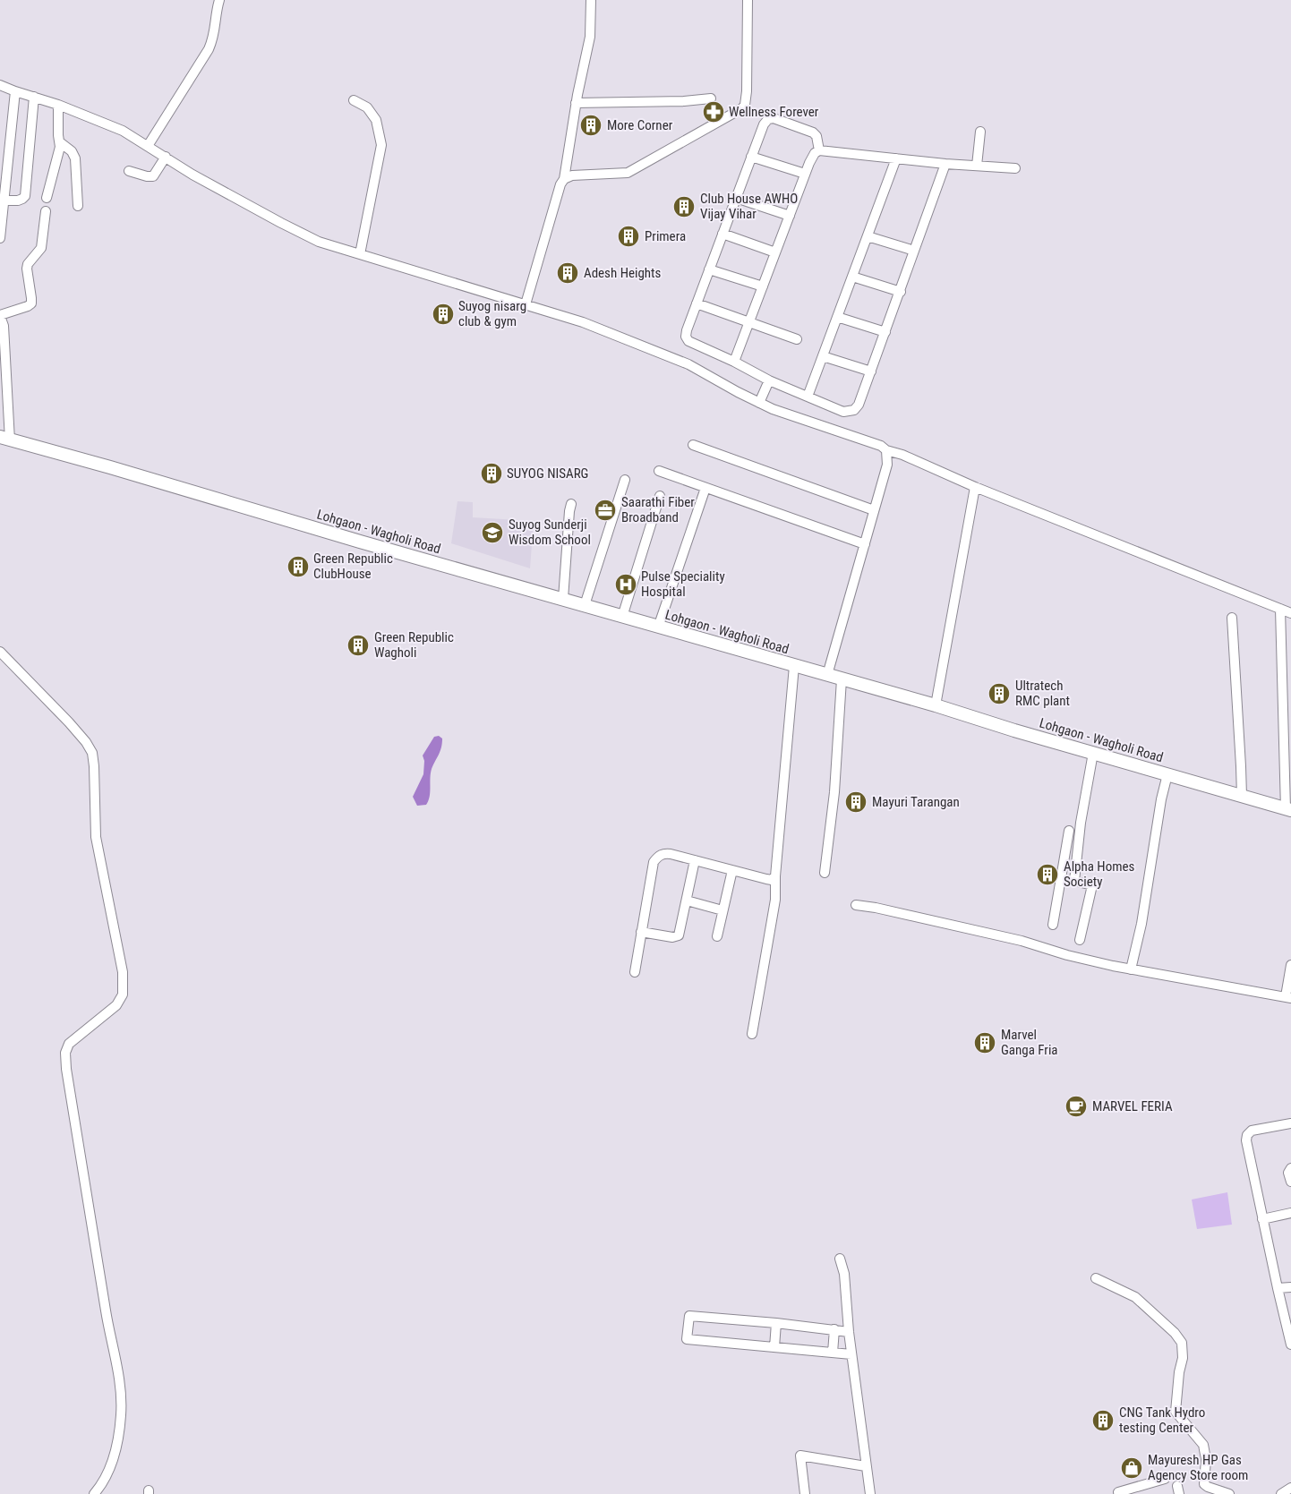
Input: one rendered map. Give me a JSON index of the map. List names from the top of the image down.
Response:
{
  "streets": {
    "main road": ["Lohgaon - Wagholi Road"]
  },
  "places": {
    "pharmacy": ["Wellness Forever"],
    "building": [
      "More Corner",
      "Club House AWHO Vijay Vihar",
      "Primera",
      "Adesh Heights",
      "Suyog nisarg club & gym",
      "SUYOG NISARG",
      "Green Republic ClubHouse",
      "Green Republic Wagholi",
      "Ultratech RMC plant",
      "Mayuri Tarangan",
      "Alpha Homes Society",
      "Marvel Ganga Fria",
      "CNG Tank Hydro testing Center"
    ],
    "office": ["Saarathi Fiber Broadband"],
    "school or university": ["Suyog Sunderji Wisdom School"],
    "hospital": ["Pulse Speciality Hospital"],
    "cafe": ["MARVEL FERIA"],
    "shop": ["Mayuresh HP Gas Agency Store room"]
  }
}
